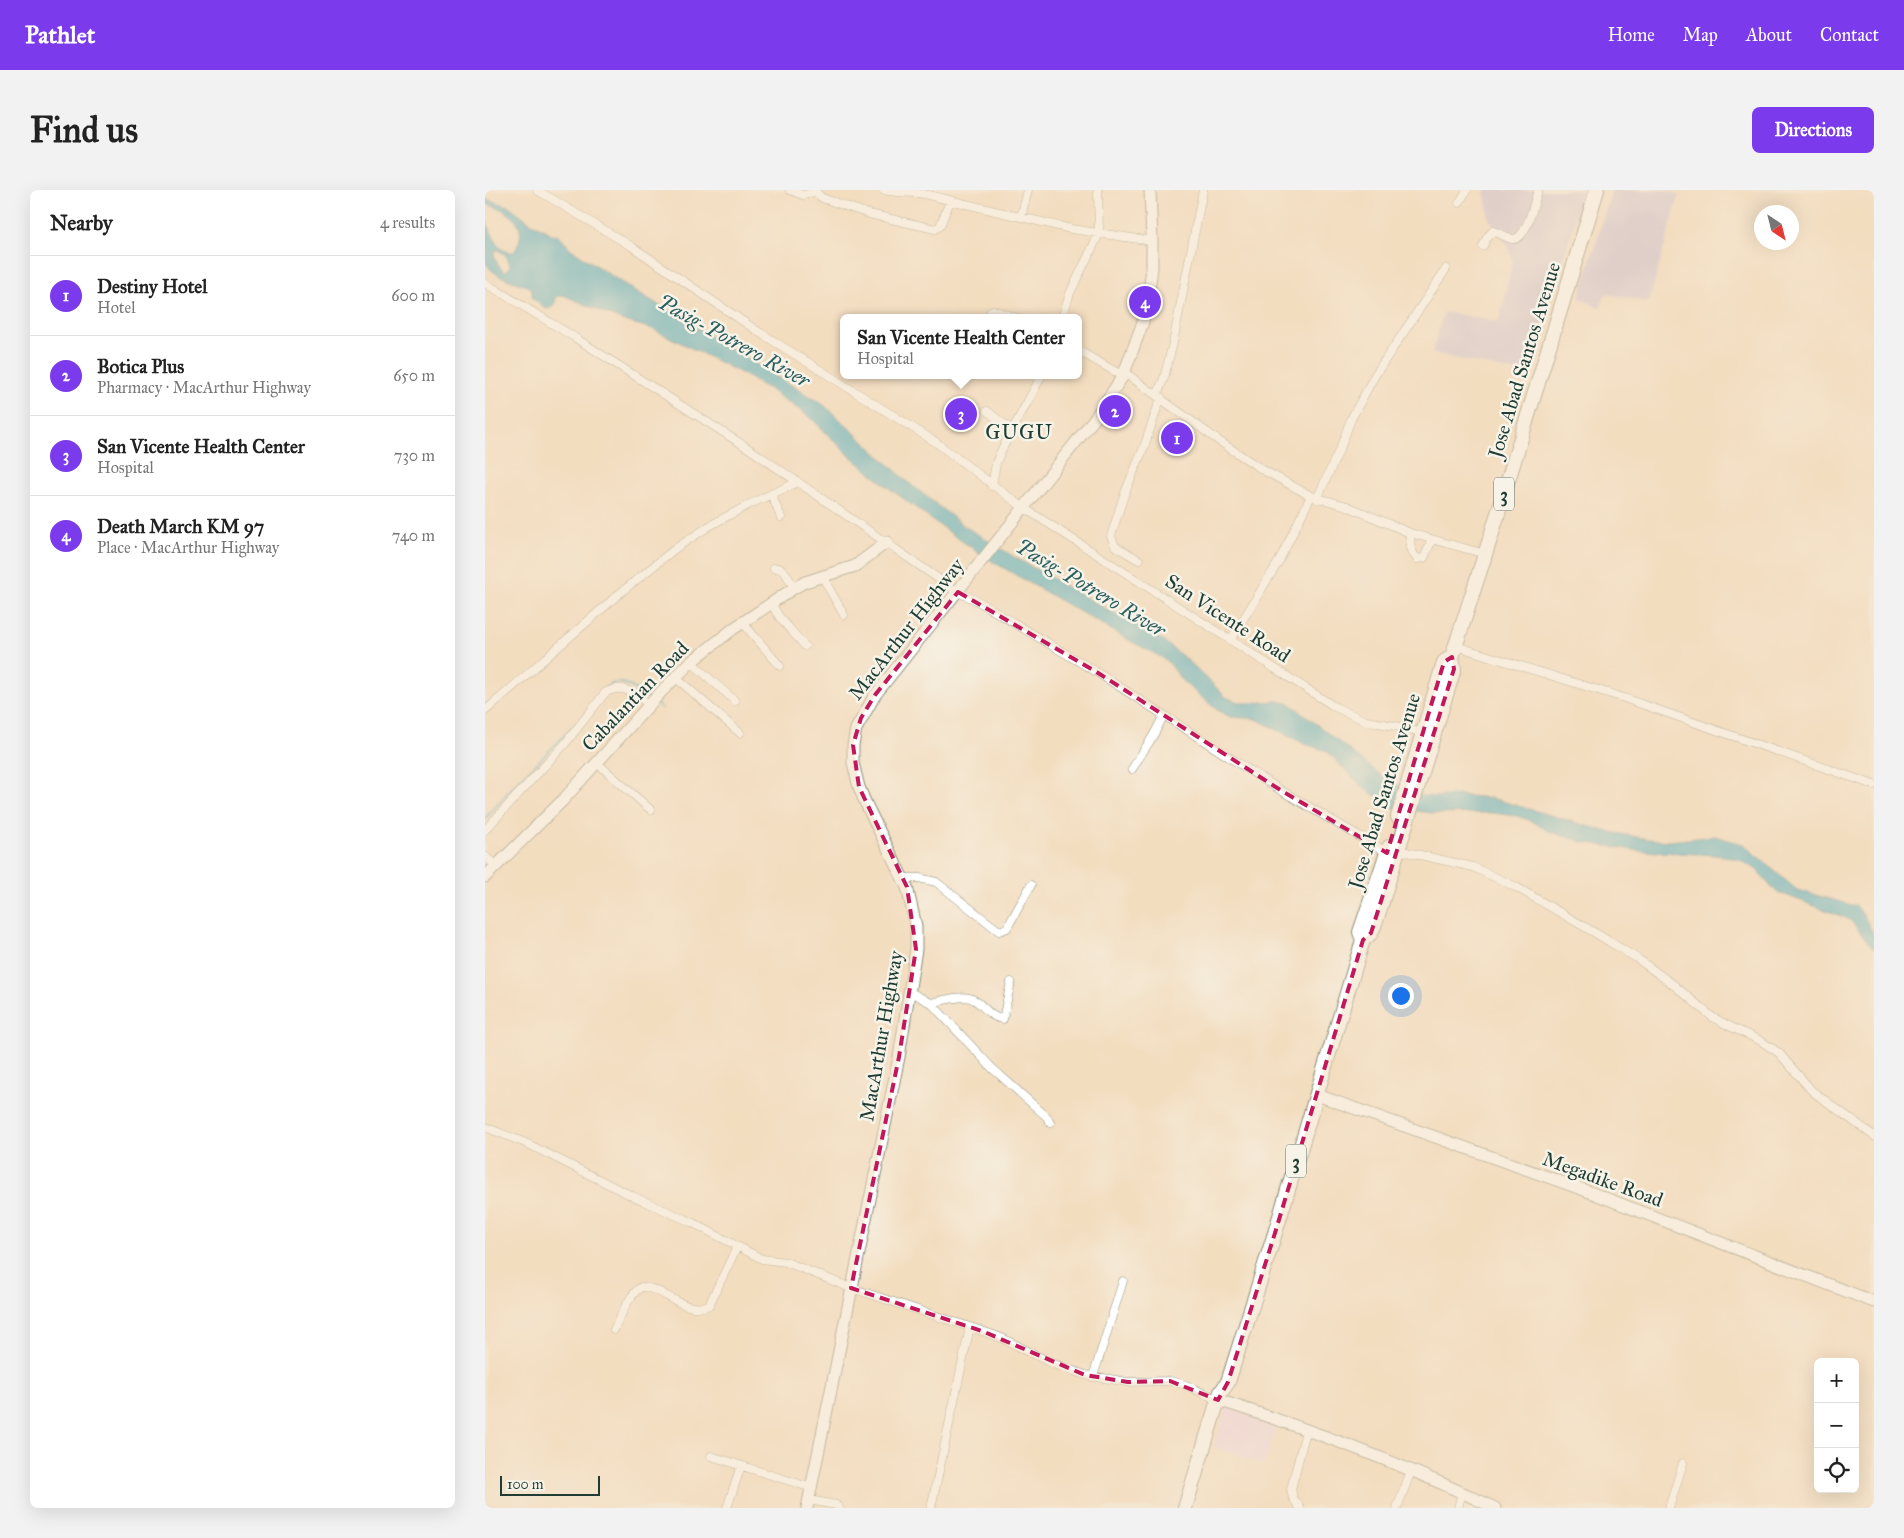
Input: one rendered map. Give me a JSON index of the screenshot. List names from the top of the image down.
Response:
{
  "streets": {
    "highway": ["Jose Abad Santos Avenue", "3"],
    "main road": ["MacArthur Highway", "Cabalantian Road", "Megadike Road"],
    "street": ["San Vicente Road"]
  },
  "crossings": [
    ["Jose Abad Santos Avenue", "San Vicente Road"],
    ["Jose Abad Santos Avenue", "Megadike Road"],
    ["San Vicente Road", "MacArthur Highway"]
  ],
  "districts": ["GUGU"],
  "water": ["Pasig-Potrero River"],
  "scale_bar": "100 m",
  "north": "bottom right",
  "page": {
    "header": "Pathlet",
    "nav": [
      "Home",
      "Map",
      "About",
      "Contact"
    ],
    "buttons": "Directions",
    "title": "Find us",
    "heading": ["Nearby", "4 results"],
    "list": [
      {
        "mark": "1",
        "name": "Destiny Hotel",
        "note": "Hotel",
        "value": "600 m"
      },
      {
        "mark": "2",
        "name": "Botica Plus",
        "note": "Pharmacy · MacArthur Highway",
        "value": "650 m"
      },
      {
        "mark": "3",
        "name": "San Vicente Health Center",
        "note": "Hospital",
        "value": "730 m"
      },
      {
        "mark": "4",
        "name": "Death March KM 97",
        "note": "Place · MacArthur Highway",
        "value": "740 m"
      }
    ],
    "pins": [
      "4",
      "2",
      "3",
      "1"
    ],
    "popup": ["San Vicente Health Center", "Hospital"],
    "map_buttons": ["+", "−"],
    "scale": "100 m"
  }
}
